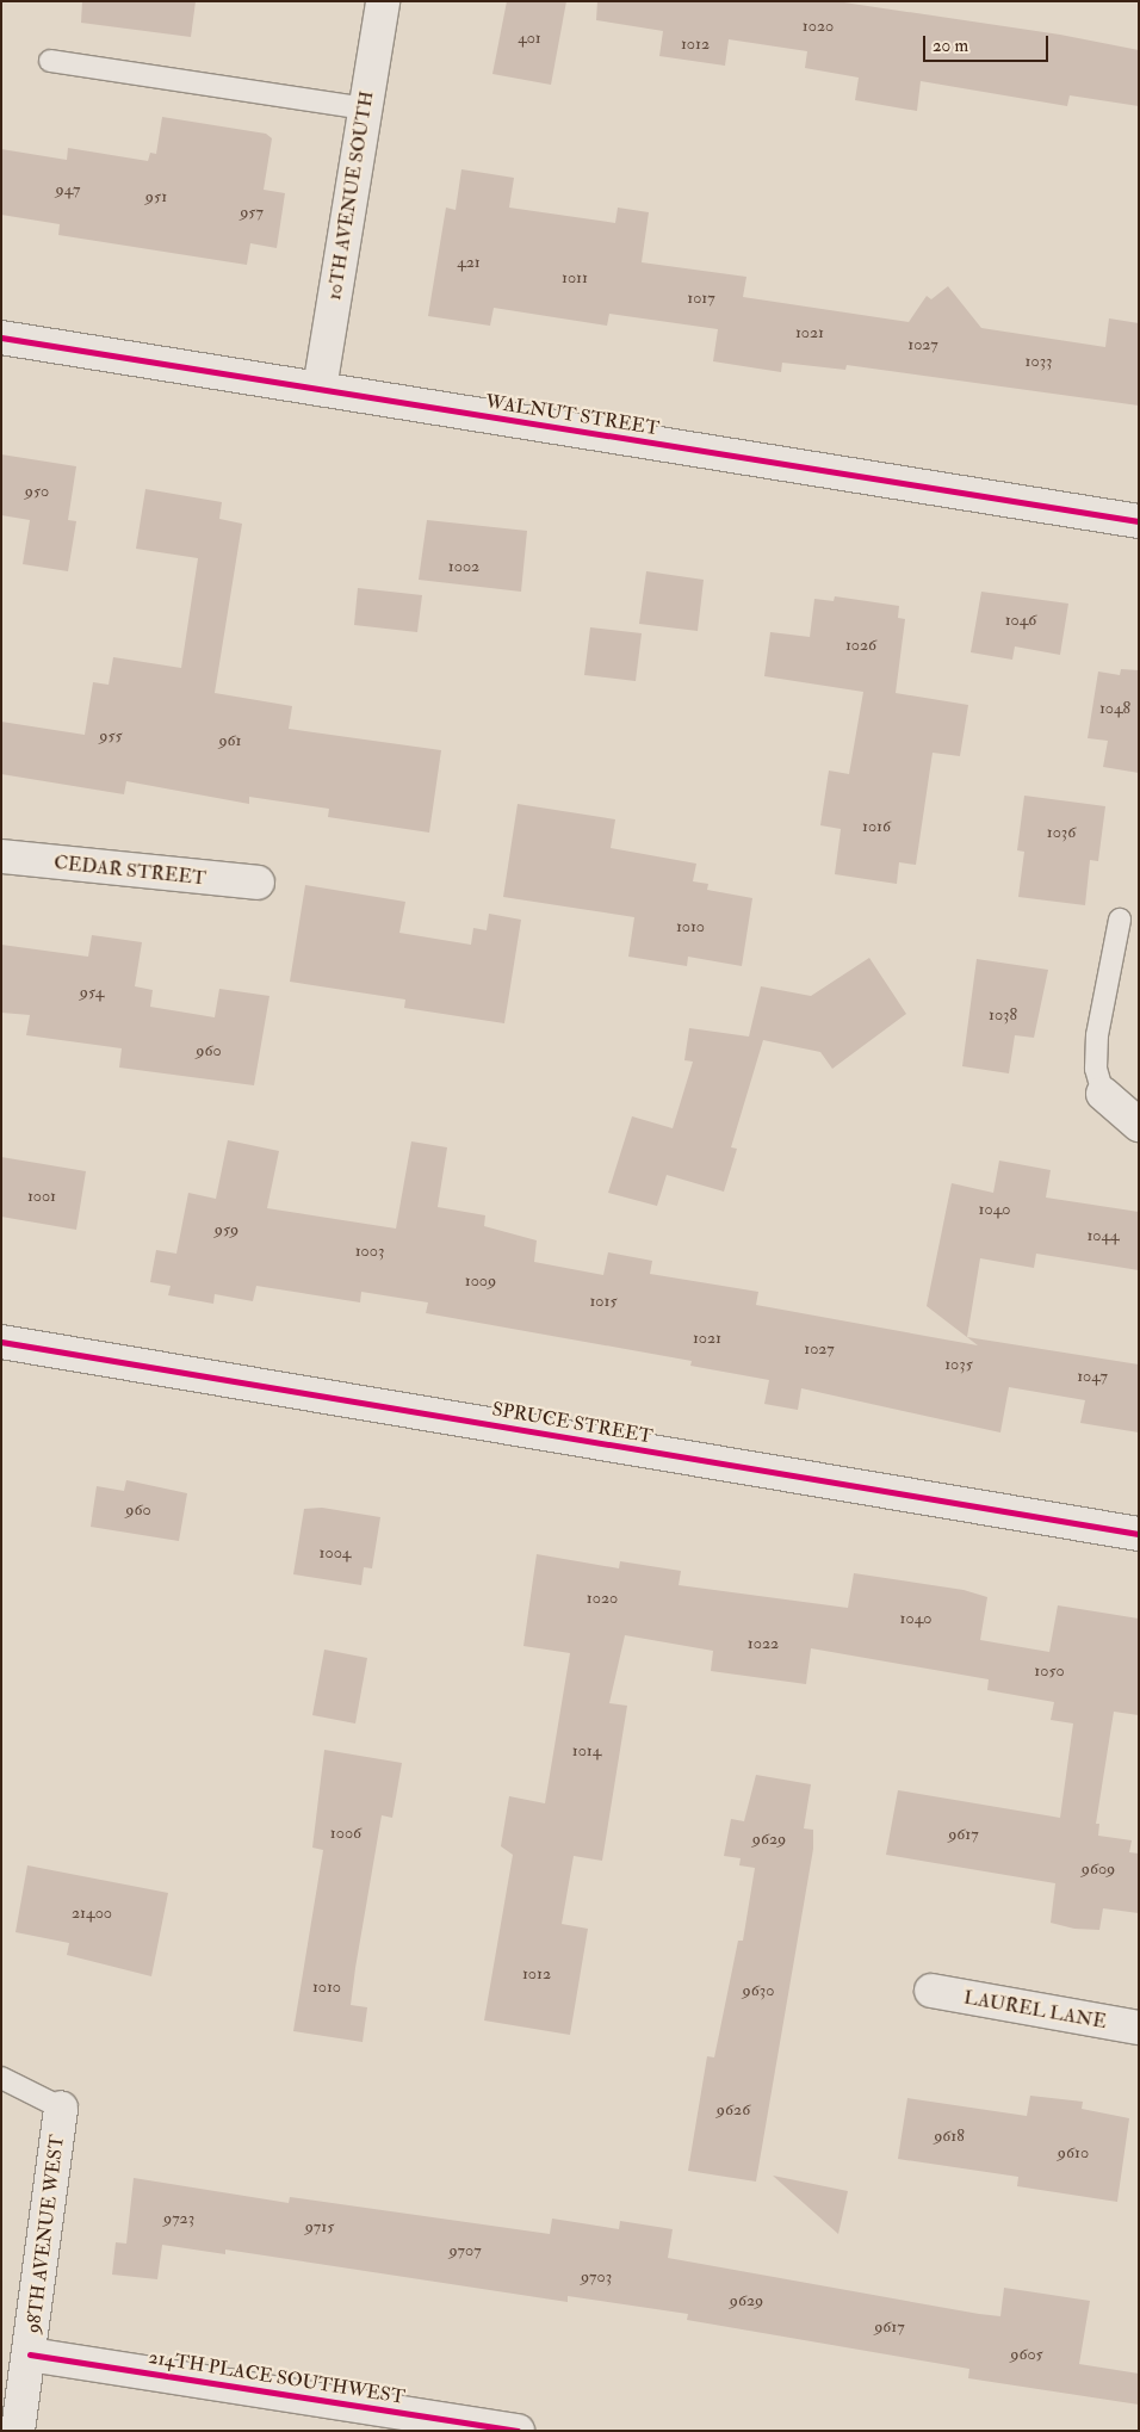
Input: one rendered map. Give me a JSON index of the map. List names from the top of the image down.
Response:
{
  "streets": {
    "street": [
      "10TH AVENUE SOUTH",
      "WALNUT STREET",
      "CEDAR STREET",
      "SPRUCE STREET",
      "LAUREL LANE",
      "98TH AVENUE WEST",
      "214TH PLACE SOUTHWEST"
    ]
  },
  "crossings": [
    ["10TH AVENUE SOUTH", "WALNUT STREET"],
    ["98TH AVENUE WEST", "214TH PLACE SOUTHWEST"]
  ],
  "house_numbers": [
    "1020",
    "401",
    "1012",
    "947",
    "951",
    "957",
    "421",
    "1011",
    "1017",
    "1021",
    "1027",
    "1033",
    "950",
    "1002",
    "1046",
    "1026",
    "1048",
    "955",
    "961",
    "1016",
    "1036",
    "1010",
    "954",
    "1038",
    "960",
    "1001",
    "1040",
    "959",
    "1044",
    "1003",
    "1009",
    "1015",
    "1021",
    "1027",
    "1035",
    "1047",
    "960",
    "1004",
    "1020",
    "1040",
    "1022",
    "1050",
    "1014",
    "1006",
    "9617",
    "9629",
    "9609",
    "21400",
    "1012",
    "1010",
    "9630",
    "9626",
    "9618",
    "9610",
    "9723",
    "9715",
    "9707",
    "9703",
    "9629",
    "9617",
    "9605"
  ],
  "scale_bar": "20 m"
}
